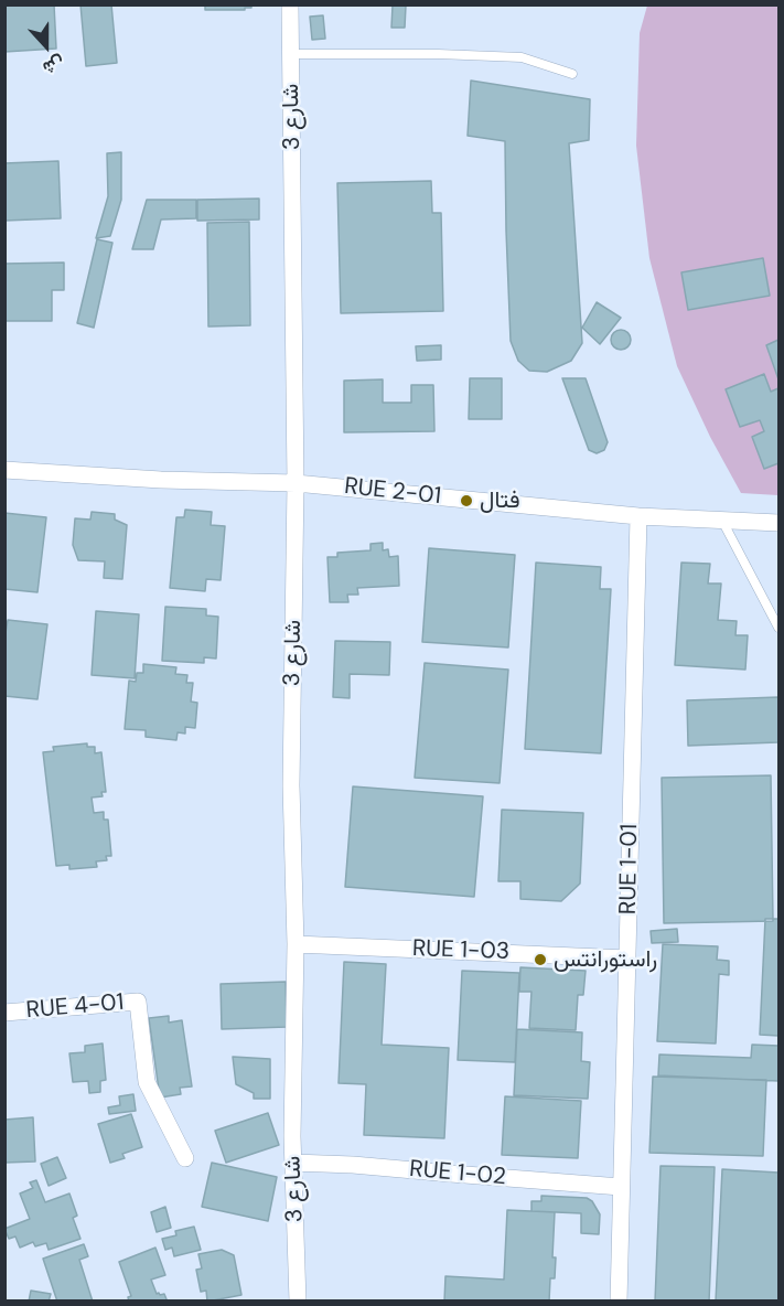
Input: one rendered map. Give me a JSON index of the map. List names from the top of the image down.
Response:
{
  "streets": {
    "street": [
      "شارع 3",
      "RUE 2-01",
      "RUE 1-01",
      "RUE 1-03",
      "RUE 4-01",
      "RUE 1-02"
    ]
  },
  "crossings": [
    ["شارع 3", "RUE 2-01"],
    ["شارع 3", "RUE 1-03"],
    ["شارع 3", "RUE 1-02"],
    ["RUE 2-01", "RUE 1-01"],
    ["RUE 1-01", "RUE 1-03"],
    ["RUE 1-01", "RUE 1-02"]
  ],
  "places": ["فتال", "راستورانتس"],
  "north": "bottom"
}
